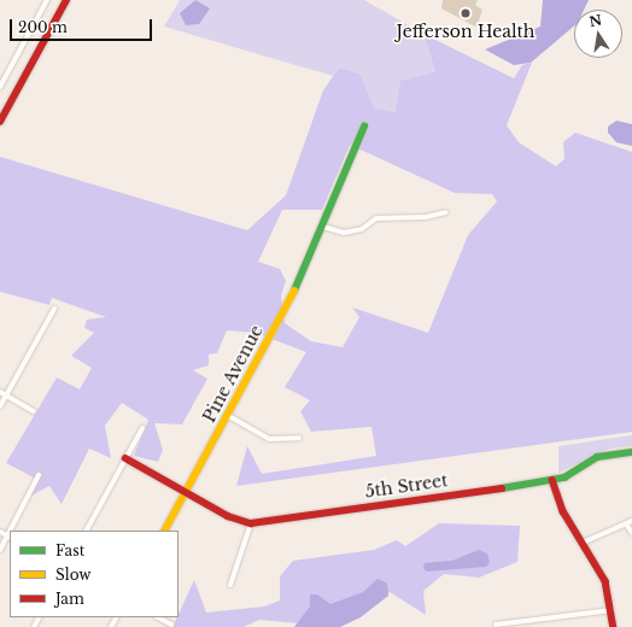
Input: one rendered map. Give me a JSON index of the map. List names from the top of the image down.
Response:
{
  "streets": {
    "street": ["Pine Avenue", "5th Street"]
  },
  "crossings": [
    ["Pine Avenue", "5th Street"]
  ],
  "places": ["Jefferson Health"],
  "legend": ["Fast", "Slow", "Jam"],
  "scale_bar": "200 m",
  "north": "top"
}
